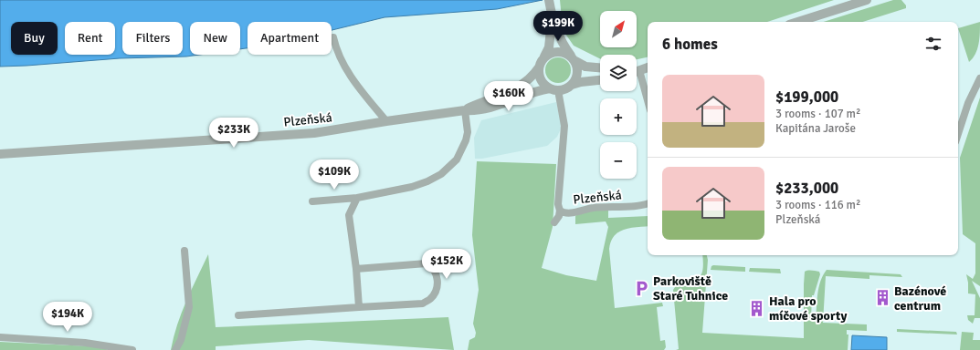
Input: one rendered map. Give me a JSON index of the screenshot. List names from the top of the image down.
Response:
{
  "streets": {
    "street": ["Plzeňská"]
  },
  "places": {
    "parking": ["Parkoviště Staré Tuhnice"],
    "building": ["Bazénové centrum", "Hala pro míčové sporty"]
  },
  "north": "top right",
  "page": {
    "map_buttons": ["+", "−"],
    "price": [
      "$199K",
      "$160K",
      "$233K",
      "$109K",
      "$152K",
      "$194K"
    ],
    "chip": [
      "Buy",
      "Rent",
      "Filters",
      "New",
      "Apartment"
    ],
    "heading": "6 homes",
    "list": [
      {
        "name": "$199,000",
        "note": "3 rooms · 107 m² · Kapitána Jaroše"
      },
      {
        "name": "$233,000",
        "note": "3 rooms · 116 m² · Plzeňská"
      }
    ]
  }
}
